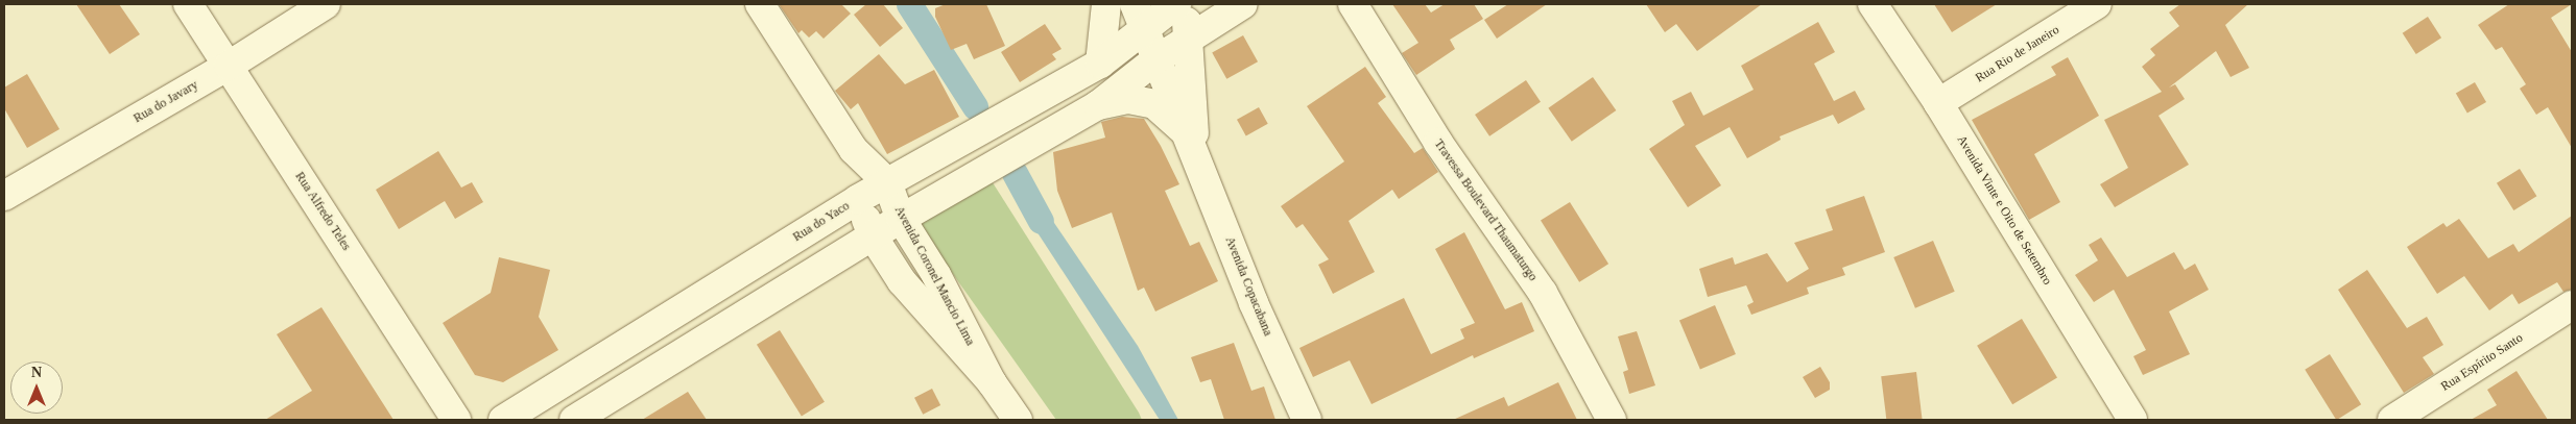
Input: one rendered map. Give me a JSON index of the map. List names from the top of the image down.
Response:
{
  "streets": {
    "street": [
      "Rua Rio de Janeiro",
      "Rua do Javary",
      "Travessa Boulevard Thaumaturgo",
      "Avenida Vinte e Oito de Setembro",
      "Rua Alfredo Teles",
      "Rua do Yaco",
      "Avenida Coronel Mancio Lima",
      "Avenida Copacabana",
      "Rua Espírito Santo"
    ]
  },
  "crossings": [
    ["Rua Rio de Janeiro", "Avenida Vinte e Oito de Setembro"],
    ["Rua do Javary", "Rua Alfredo Teles"],
    ["Rua do Yaco", "Avenida Coronel Mancio Lima"],
    ["Rua do Yaco", "Avenida Copacabana"]
  ],
  "north": "top"
}
